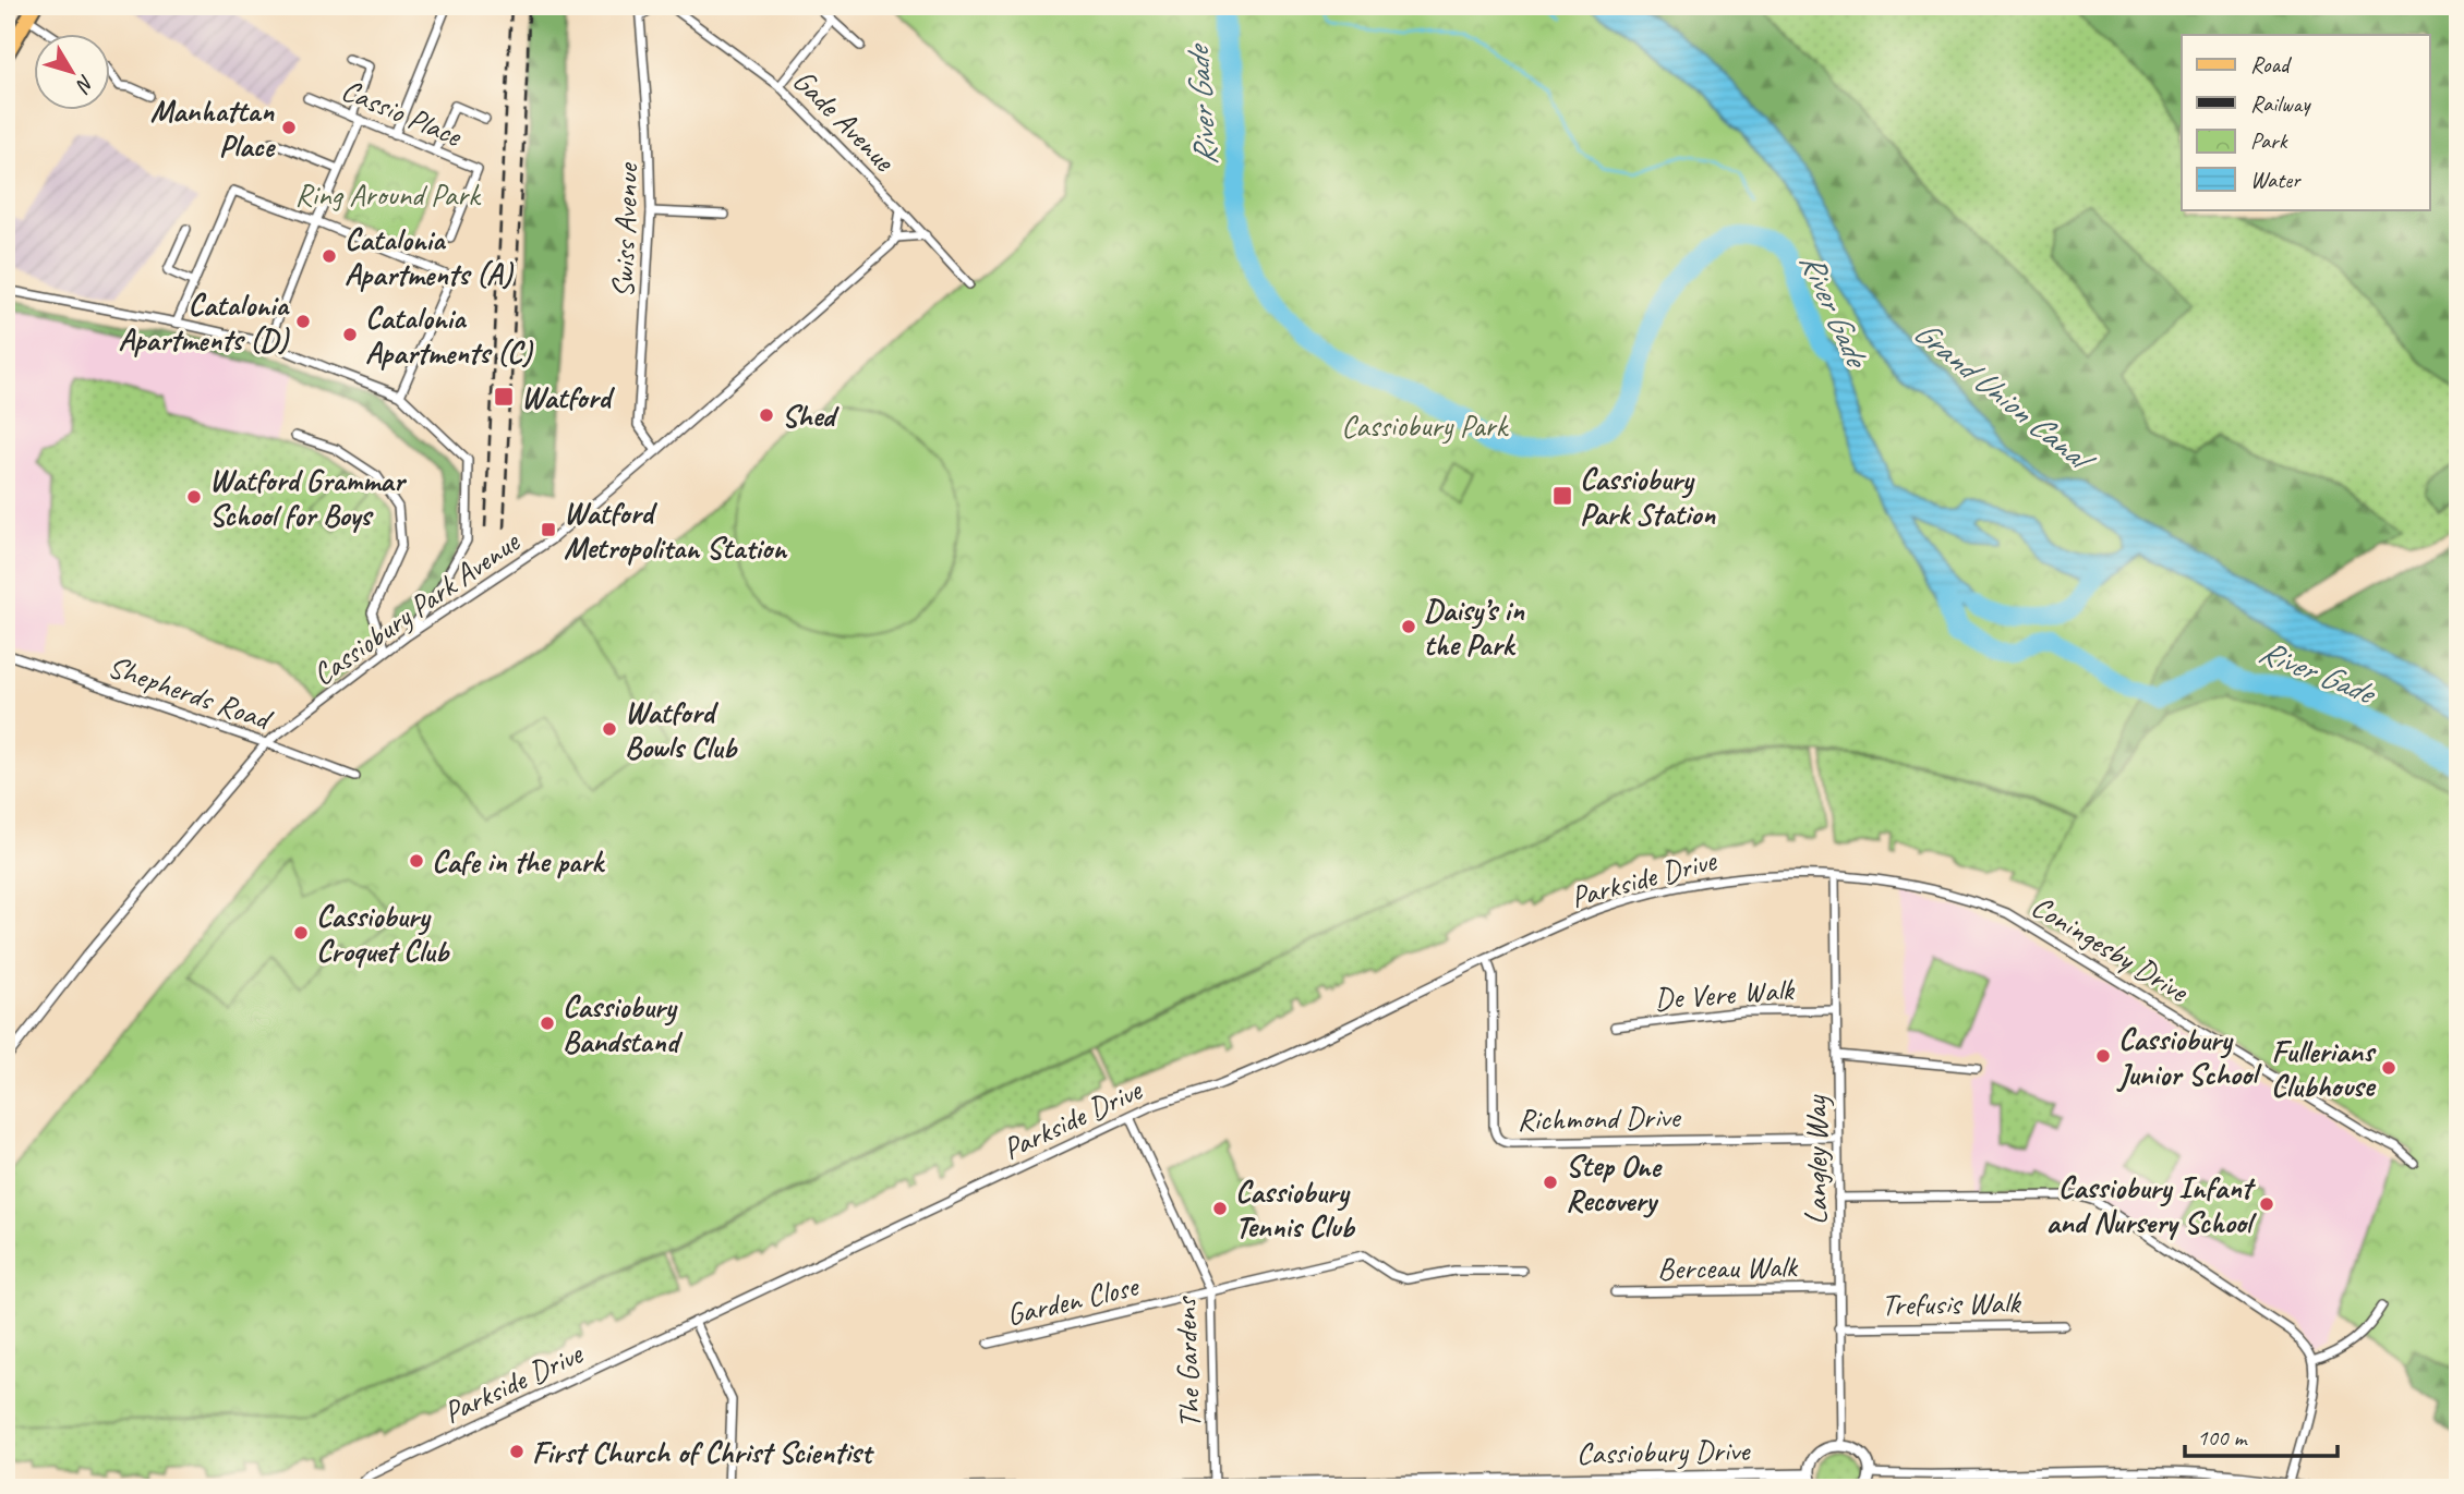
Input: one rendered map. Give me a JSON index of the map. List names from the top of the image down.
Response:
{
  "streets": {
    "street": [
      "Cassio Place",
      "Gade Avenue",
      "Swiss Avenue",
      "Cassiobury Park Avenue",
      "Shepherds Road",
      "Parkside Drive",
      "Coningesby Drive",
      "De Vere Walk",
      "Richmond Drive",
      "Langley Way",
      "Berceau Walk",
      "Garden Close",
      "Trefusis Walk",
      "The Gardens",
      "Cassiobury Drive"
    ]
  },
  "crossings": [
    ["Swiss Avenue", "Cassiobury Park Avenue"],
    ["Cassiobury Park Avenue", "Shepherds Road"],
    ["Parkside Drive", "Coningesby Drive"],
    ["Parkside Drive", "Richmond Drive"],
    ["Parkside Drive", "Langley Way"],
    ["Parkside Drive", "The Gardens"],
    ["Coningesby Drive", "Langley Way"],
    ["De Vere Walk", "Langley Way"],
    ["Richmond Drive", "Langley Way"],
    ["Langley Way", "Berceau Walk"],
    ["Langley Way", "Trefusis Walk"],
    ["Garden Close", "The Gardens"],
    ["The Gardens", "Cassiobury Drive"]
  ],
  "water": ["River Gade", "Grand Union Canal"],
  "parks": ["Ring Around Park", "Cassiobury Park"],
  "places": {
    "other": [
      "Manhattan Place",
      "Catalonia Apartments (A)",
      "Catalonia Apartments (D)",
      "Catalonia Apartments (C)",
      "Shed",
      "Watford Grammar School for Boys",
      "Daisy’s in the Park",
      "Watford Bowls Club",
      "Cafe in the park",
      "Cassiobury Croquet Club",
      "Cassiobury Bandstand",
      "Cassiobury Junior School",
      "Fullerians Clubhouse",
      "Step One Recovery",
      "Cassiobury Infant and Nursery School",
      "Cassiobury Tennis Club",
      "First Church of Christ Scientist"
    ],
    "transit": ["Watford", "Cassiobury Park Station", "Watford Metropolitan Station"]
  },
  "legend": [
    "Road",
    "Railway",
    "Park",
    "Water"
  ],
  "scale_bar": "100 m",
  "north": "bottom right"
}
